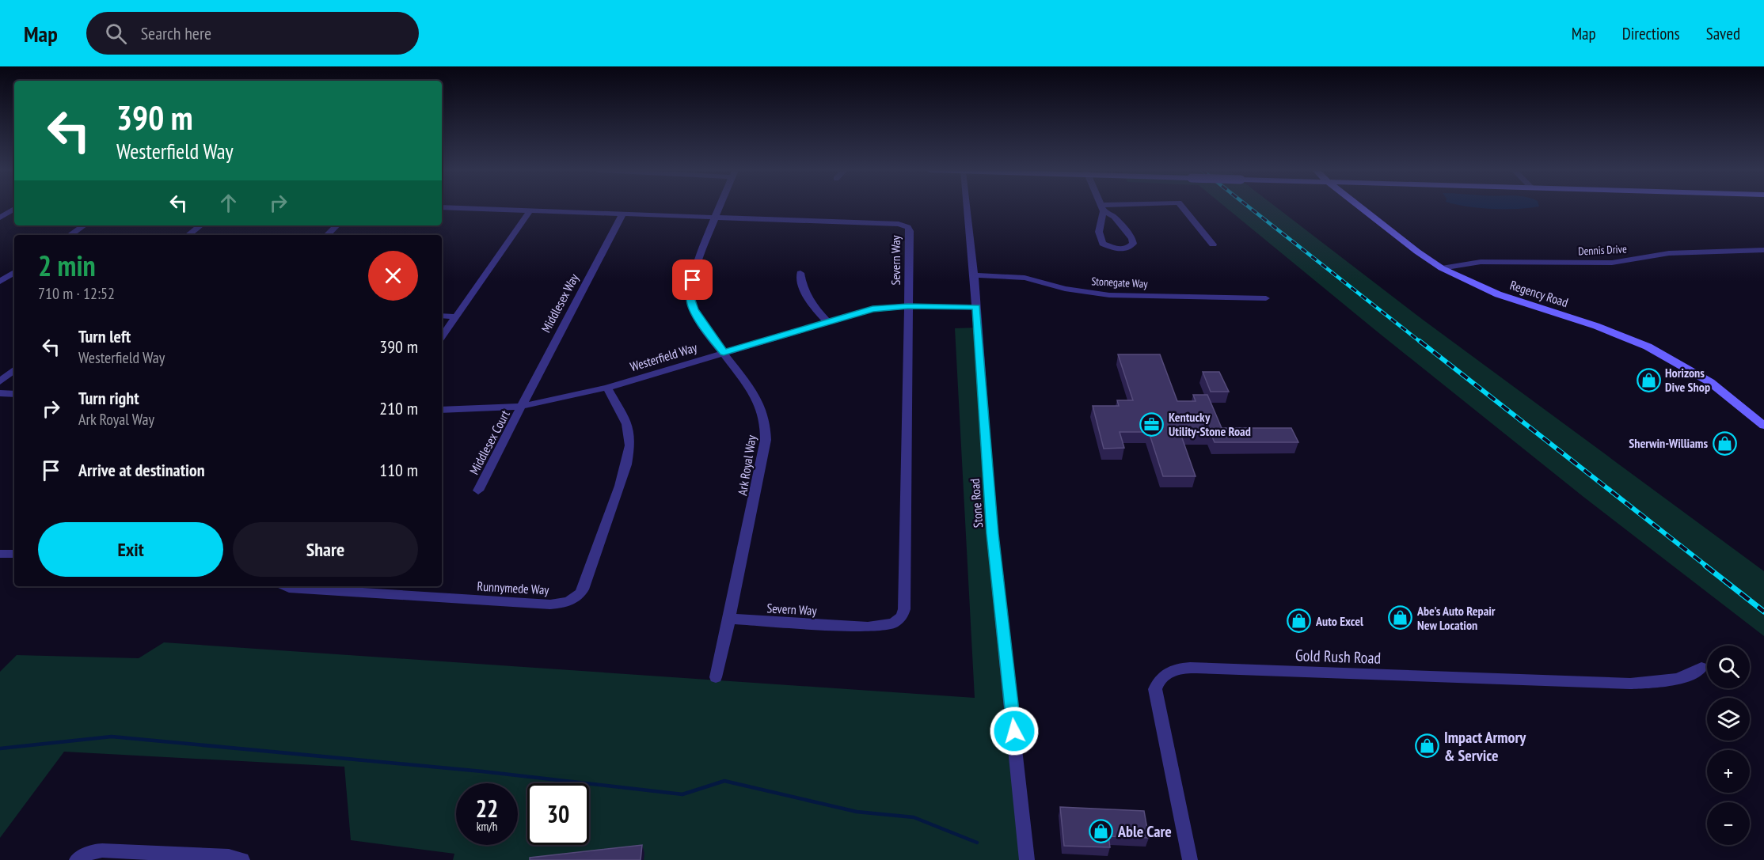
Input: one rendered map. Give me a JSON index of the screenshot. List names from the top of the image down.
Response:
{
  "streets": {
    "street": [
      "Dennis Drive",
      "Severn Way",
      "Stonegate Way",
      "Regency Road",
      "Middlesex Way",
      "Westerfield Way",
      "Middlesex Court",
      "Ark Royal Way",
      "Stone Road",
      "Runnymede Way",
      "Gold Rush Road"
    ]
  },
  "crossings": [
    ["Dennis Drive", "Regency Road"],
    ["Severn Way", "Middlesex Way"],
    ["Severn Way", "Westerfield Way"],
    ["Severn Way", "Ark Royal Way"],
    ["Stonegate Way", "Stone Road"],
    ["Middlesex Way", "Westerfield Way"],
    ["Middlesex Way", "Middlesex Court"],
    ["Westerfield Way", "Middlesex Court"],
    ["Westerfield Way", "Ark Royal Way"],
    ["Westerfield Way", "Stone Road"],
    ["Westerfield Way", "Runnymede Way"]
  ],
  "places": {
    "shop": [
      "Horizons Dive Shop",
      "Sherwin-Williams",
      "Abe's Auto Repair New Location",
      "Auto Excel",
      "Impact Armory & Service",
      "Able Care"
    ],
    "office": ["Kentucky Utility-Stone Road"]
  },
  "page": {
    "header": "Map",
    "search": "Search here",
    "nav": ["Map", "Directions", "Saved"],
    "turn": ["390 m", "Westerfield Way"],
    "heading": ["2 min", "710 m · 12:52"],
    "list": [
      {
        "name": "Turn left",
        "note": "Westerfield Way",
        "value": "390 m"
      },
      {
        "name": "Turn right",
        "note": "Ark Royal Way",
        "value": "210 m"
      },
      {
        "name": "Arrive at destination",
        "value": "110 m"
      }
    ],
    "buttons": ["Exit", "Share"],
    "map_buttons": ["+", "−"],
    "speed": "22 km/h",
    "limit": "30"
  }
}
